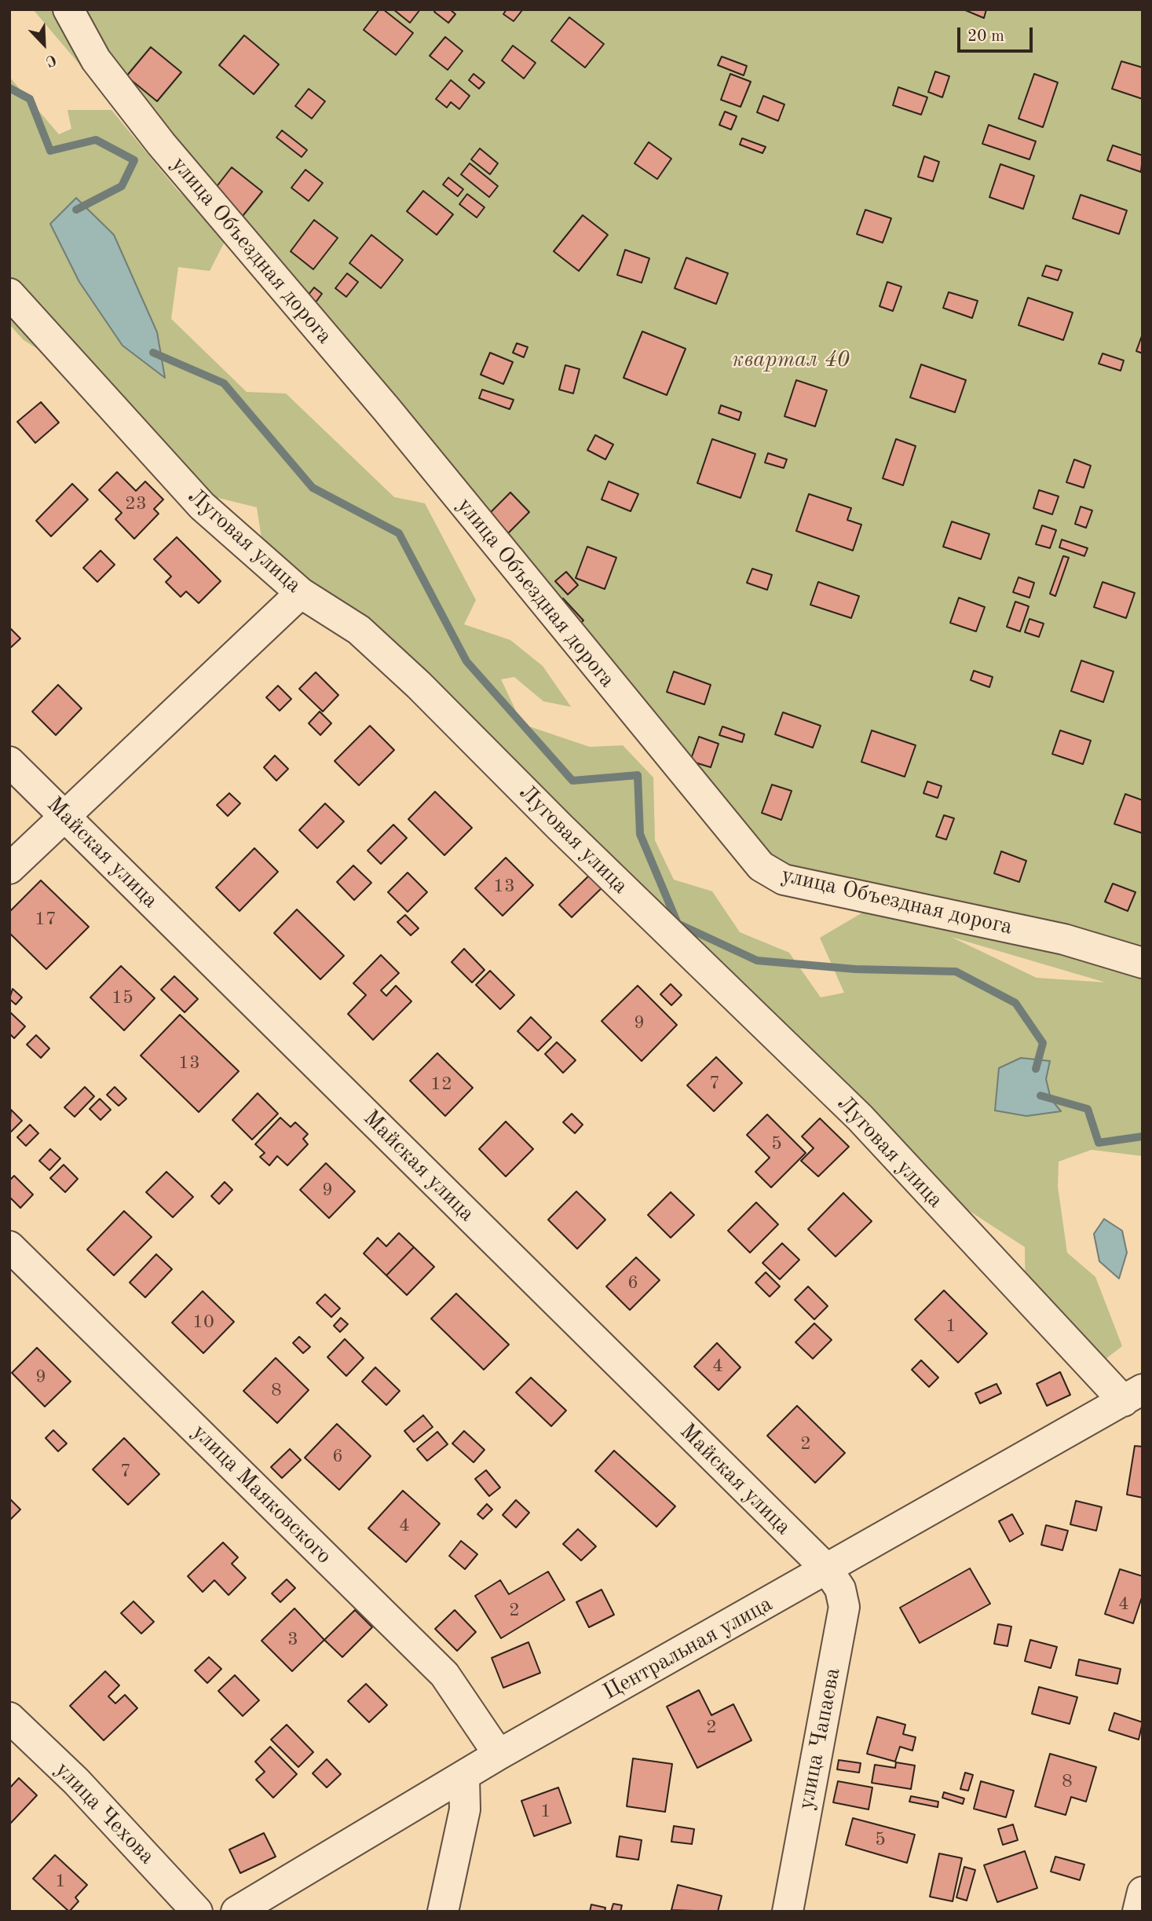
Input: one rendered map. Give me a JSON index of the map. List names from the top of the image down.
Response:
{
  "streets": {
    "street": [
      "улица Объездная дорога",
      "Луговая улица",
      "Майская улица",
      "улица Маяковского",
      "Центральная улица",
      "улица Чапаева",
      "улица Чехова"
    ]
  },
  "crossings": [
    ["Луговая улица", "Центральная улица"],
    ["Майская улица", "Центральная улица"],
    ["Майская улица", "улица Чапаева"],
    ["улица Маяковского", "Центральная улица"],
    ["Центральная улица", "улица Чапаева"]
  ],
  "parks": ["квартал 40"],
  "house_numbers": [
    "23",
    "13",
    "17",
    "15",
    "9",
    "13",
    "7",
    "12",
    "5",
    "9",
    "6",
    "10",
    "1",
    "4",
    "9",
    "8",
    "2",
    "6",
    "7",
    "4",
    "4",
    "2",
    "3",
    "2",
    "8",
    "1",
    "5",
    "1"
  ],
  "scale_bar": "20 m",
  "north": "bottom right"
}
